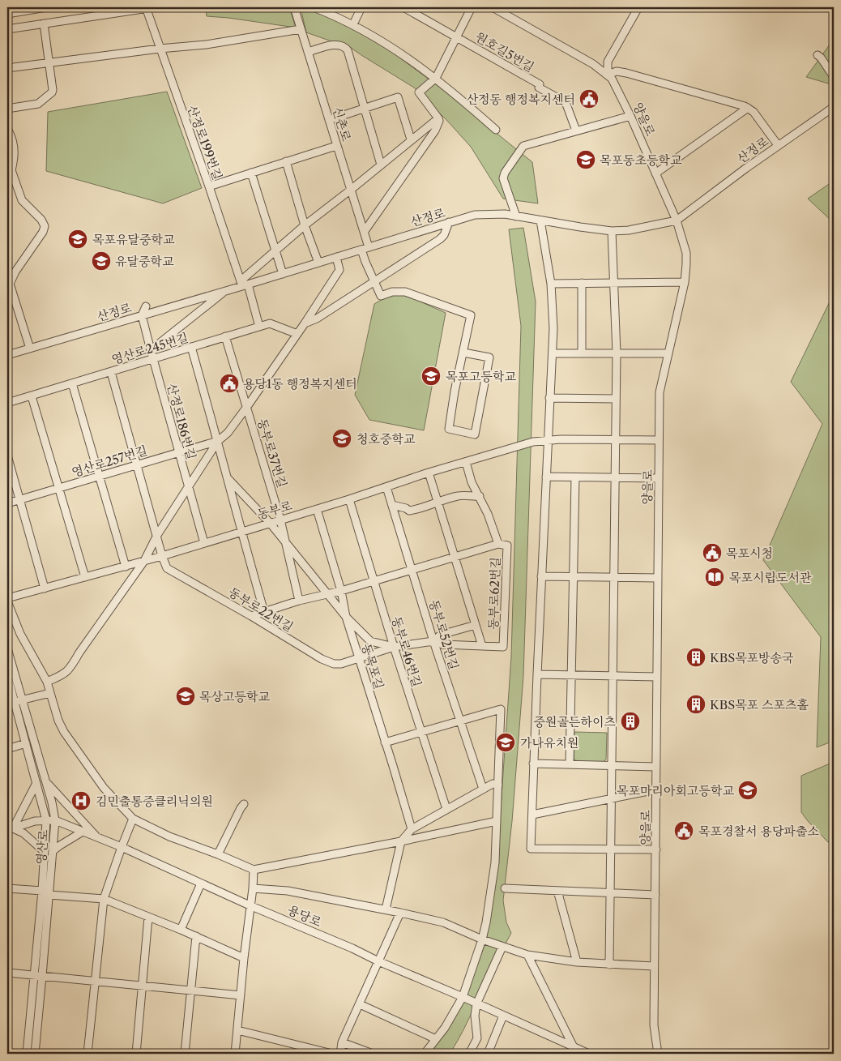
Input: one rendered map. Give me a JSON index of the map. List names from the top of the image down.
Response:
{
  "streets": {
    "street": [
      "원호길5번길",
      "양을로",
      "신촌로",
      "산정로199번길",
      "산정로",
      "영산로245번길",
      "산정로186번길",
      "동부로37번길",
      "영산로257번길",
      "동부로",
      "동부로62번길",
      "동부로22번길",
      "동부로52번길",
      "동부로46번길",
      "동목포길",
      "영산로",
      "용당로"
    ]
  },
  "crossings": [
    ["양을로", "산정로"],
    ["양을로", "동부로"],
    ["신촌로", "산정로"],
    ["산정로199번길", "산정로"],
    ["산정로199번길", "영산로245번길"],
    ["산정로", "산정로186번길"],
    ["영산로245번길", "산정로186번길"],
    ["영산로245번길", "동부로37번길"],
    ["산정로186번길", "영산로257번길"],
    ["산정로186번길", "동부로"],
    ["동부로37번길", "동부로"],
    ["동부로", "동부로62번길"],
    ["동부로", "동부로22번길"],
    ["동부로", "동부로52번길"],
    ["동부로", "동부로46번길"],
    ["동부로", "동목포길"],
    ["동부로22번길", "동부로46번길"],
    ["동부로22번길", "동목포길"],
    ["영산로", "용당로"]
  ],
  "places": {
    "public building": [
      "산정동 행정복지센터",
      "용당1동 행정복지센터",
      "목포시청",
      "목포경찰서 용당파출소"
    ],
    "school or university": [
      "목포동초등학교",
      "목포유달중학교",
      "유달중학교",
      "목포고등학교",
      "청호중학교",
      "목상고등학교",
      "가나유치원",
      "목포마리아회고등학교"
    ],
    "library": ["목포시립도서관"],
    "building": ["KBS목포방송국", "KBS목포 스포츠홀", "중원골든하이츠"],
    "hospital": ["김민출통증클리닉의원"]
  }
}
